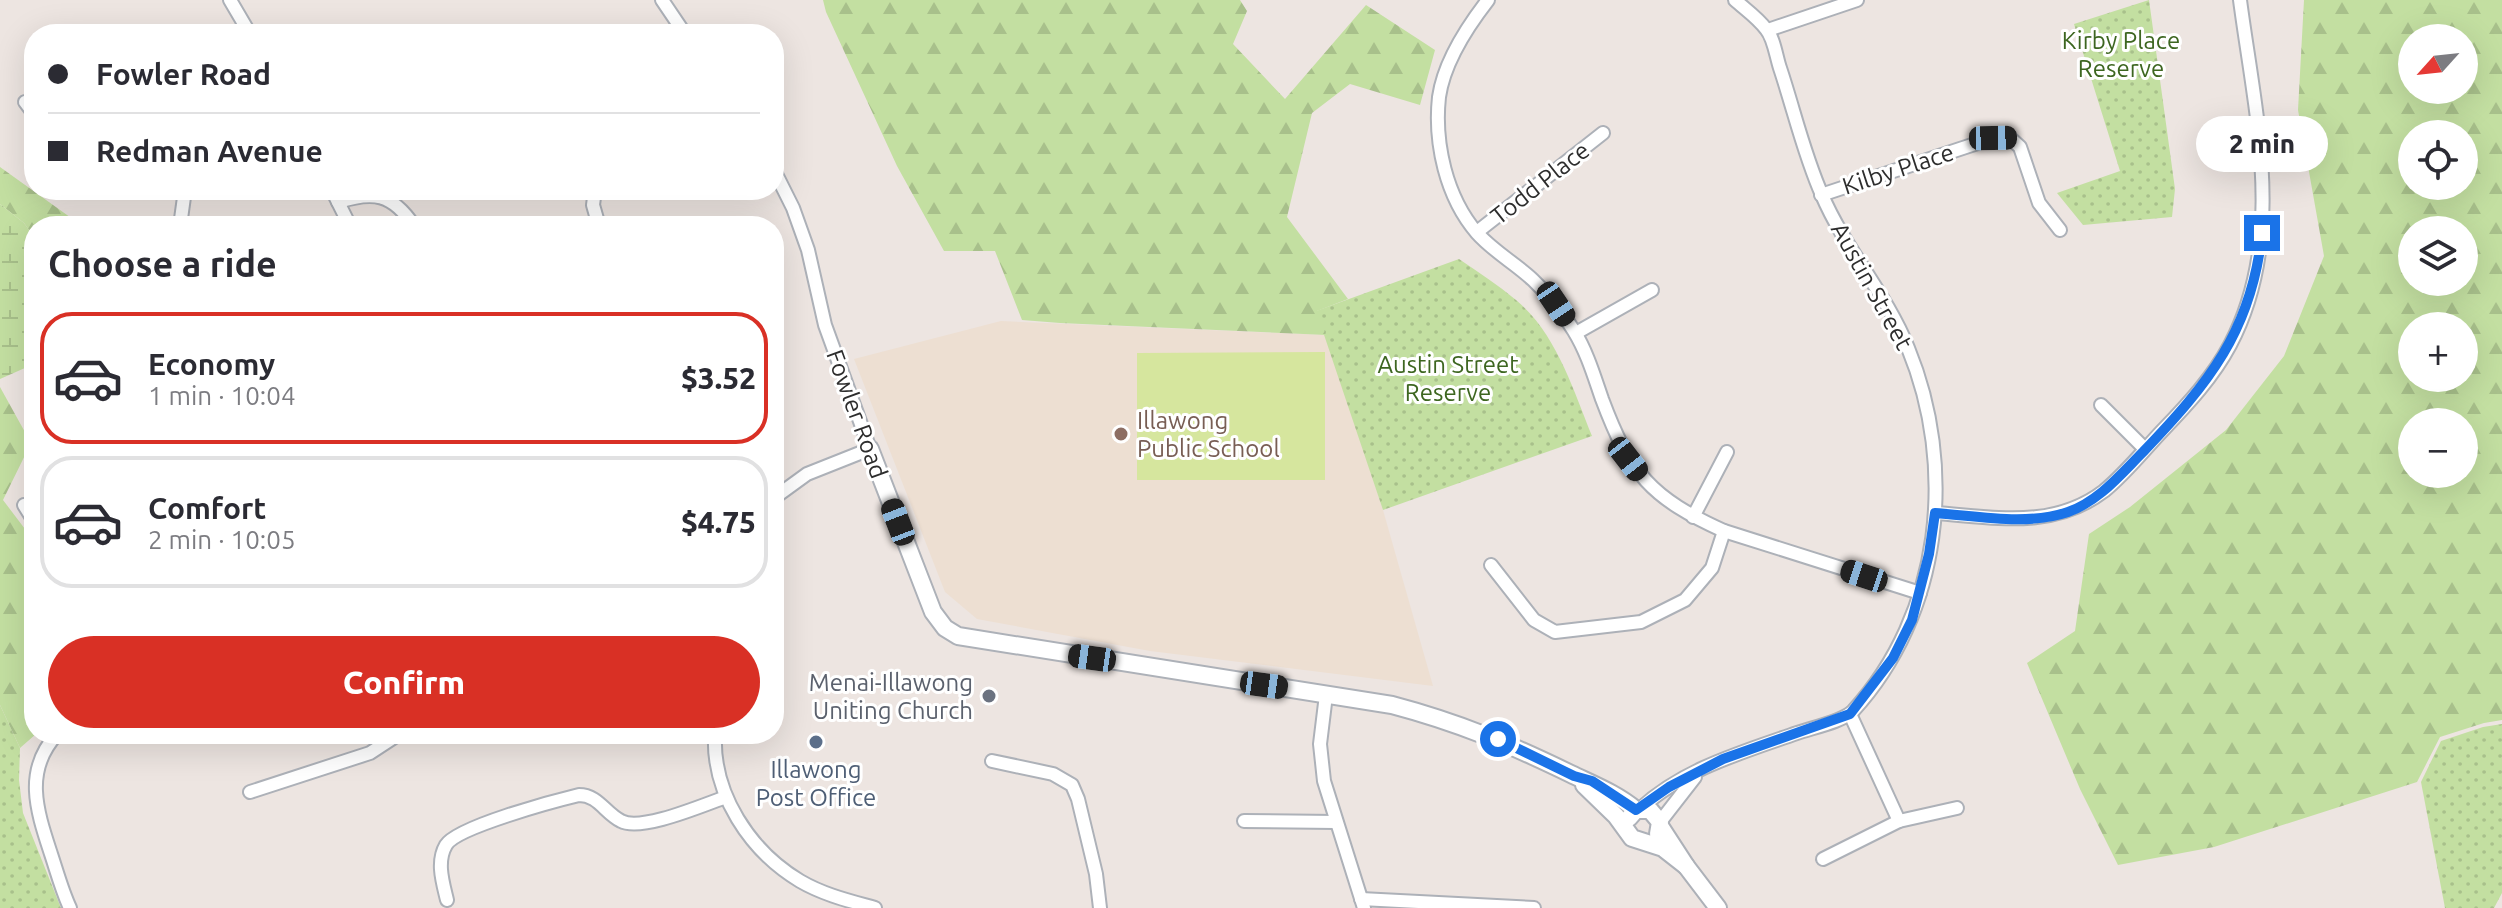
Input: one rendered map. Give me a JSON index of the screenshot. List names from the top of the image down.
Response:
{
  "streets": {
    "street": [
      "Kilby Place",
      "Todd Place",
      "Austin Street",
      "Fowler Road"
    ]
  },
  "crossings": [
    ["Kilby Place", "Austin Street"]
  ],
  "parks": ["Kirby Place Reserve", "Austin Street Reserve"],
  "places": ["Illawong Public School", "Menai-Illawong Uniting Church", "Illawong Post Office"],
  "north": "bottom left",
  "page": {
    "map_buttons": ["+", "−"],
    "banner": ["Fowler Road", "Redman Avenue"],
    "bubble": "2 min",
    "heading": "Choose a ride",
    "list": [
      {
        "name": "Economy",
        "note": "1 min · 10:04",
        "value": "$3.52"
      },
      {
        "name": "Comfort",
        "note": "2 min · 10:05",
        "value": "$4.75"
      }
    ],
    "buttons": "Confirm"
  }
}
